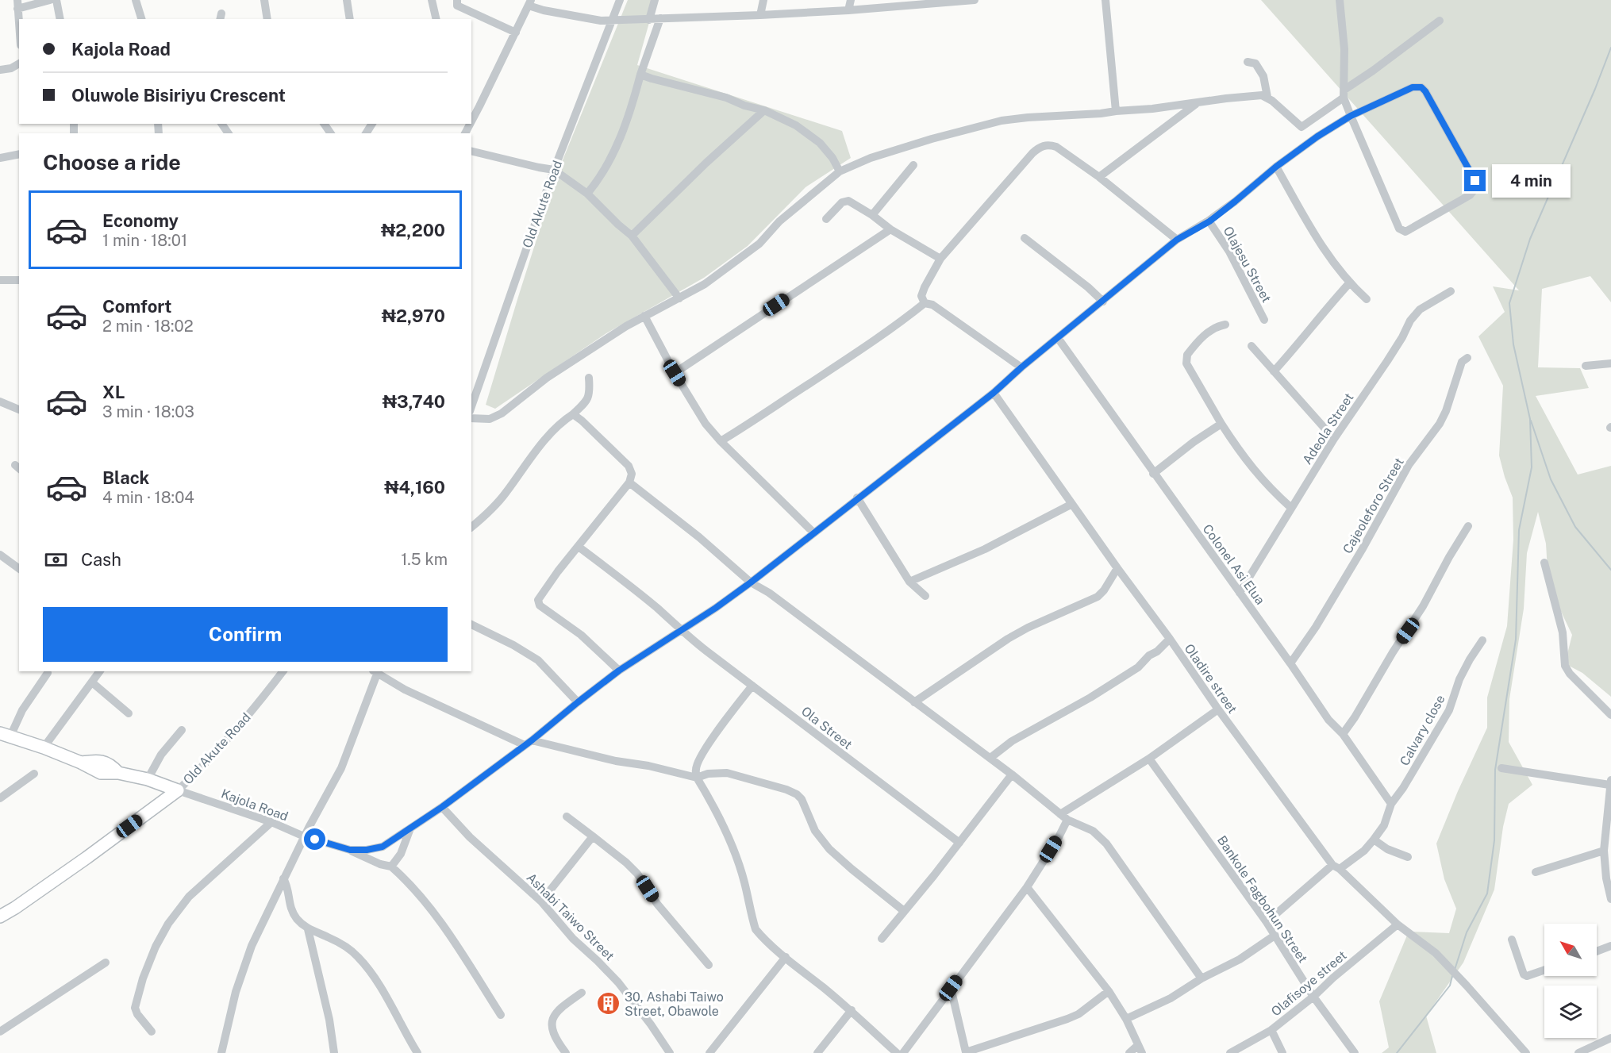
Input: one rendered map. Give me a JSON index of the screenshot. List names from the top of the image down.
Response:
{
  "streets": {
    "street": [
      "Old Akute Road",
      "Olajesu Street",
      "Adeola Street",
      "Cajeoleforo Street",
      "Colonel Asi Elua",
      "Oladire street",
      "Ola Street",
      "Calvary close",
      "Kajola Road",
      "Bankole Fagbohun Street",
      "Ashabi Taiwo Street",
      "Olafisoye street"
    ]
  },
  "crossings": [
    ["Old Akute Road", "Kajola Road"],
    ["Olajesu Street", "Kajola Road"],
    ["Adeola Street", "Colonel Asi Elua"],
    ["Cajeoleforo Street", "Colonel Asi Elua"],
    ["Colonel Asi Elua", "Calvary close"],
    ["Colonel Asi Elua", "Kajola Road"],
    ["Oladire street", "Kajola Road"],
    ["Oladire street", "Olafisoye street"],
    ["Ola Street", "Kajola Road"],
    ["Kajola Road", "Ashabi Taiwo Street"],
    ["Bankole Fagbohun Street", "Olafisoye street"]
  ],
  "places": {
    "building": ["30, Ashabi Taiwo Street, Obawole"]
  },
  "north": "top left",
  "page": {
    "banner": ["Kajola Road", "Oluwole Bisiriyu Crescent"],
    "heading": "Choose a ride",
    "bubble": "4 min",
    "list": [
      {
        "name": "Economy",
        "note": "1 min · 18:01",
        "value": "₦2,200"
      },
      {
        "name": "Comfort",
        "note": "2 min · 18:02",
        "value": "₦2,970"
      },
      {
        "name": "XL",
        "note": "3 min · 18:03",
        "value": "₦3,740"
      },
      {
        "name": "Black",
        "note": "4 min · 18:04",
        "value": "₦4,160"
      }
    ],
    "pay": ["Cash", "1.5 km"],
    "buttons": "Confirm"
  }
}
